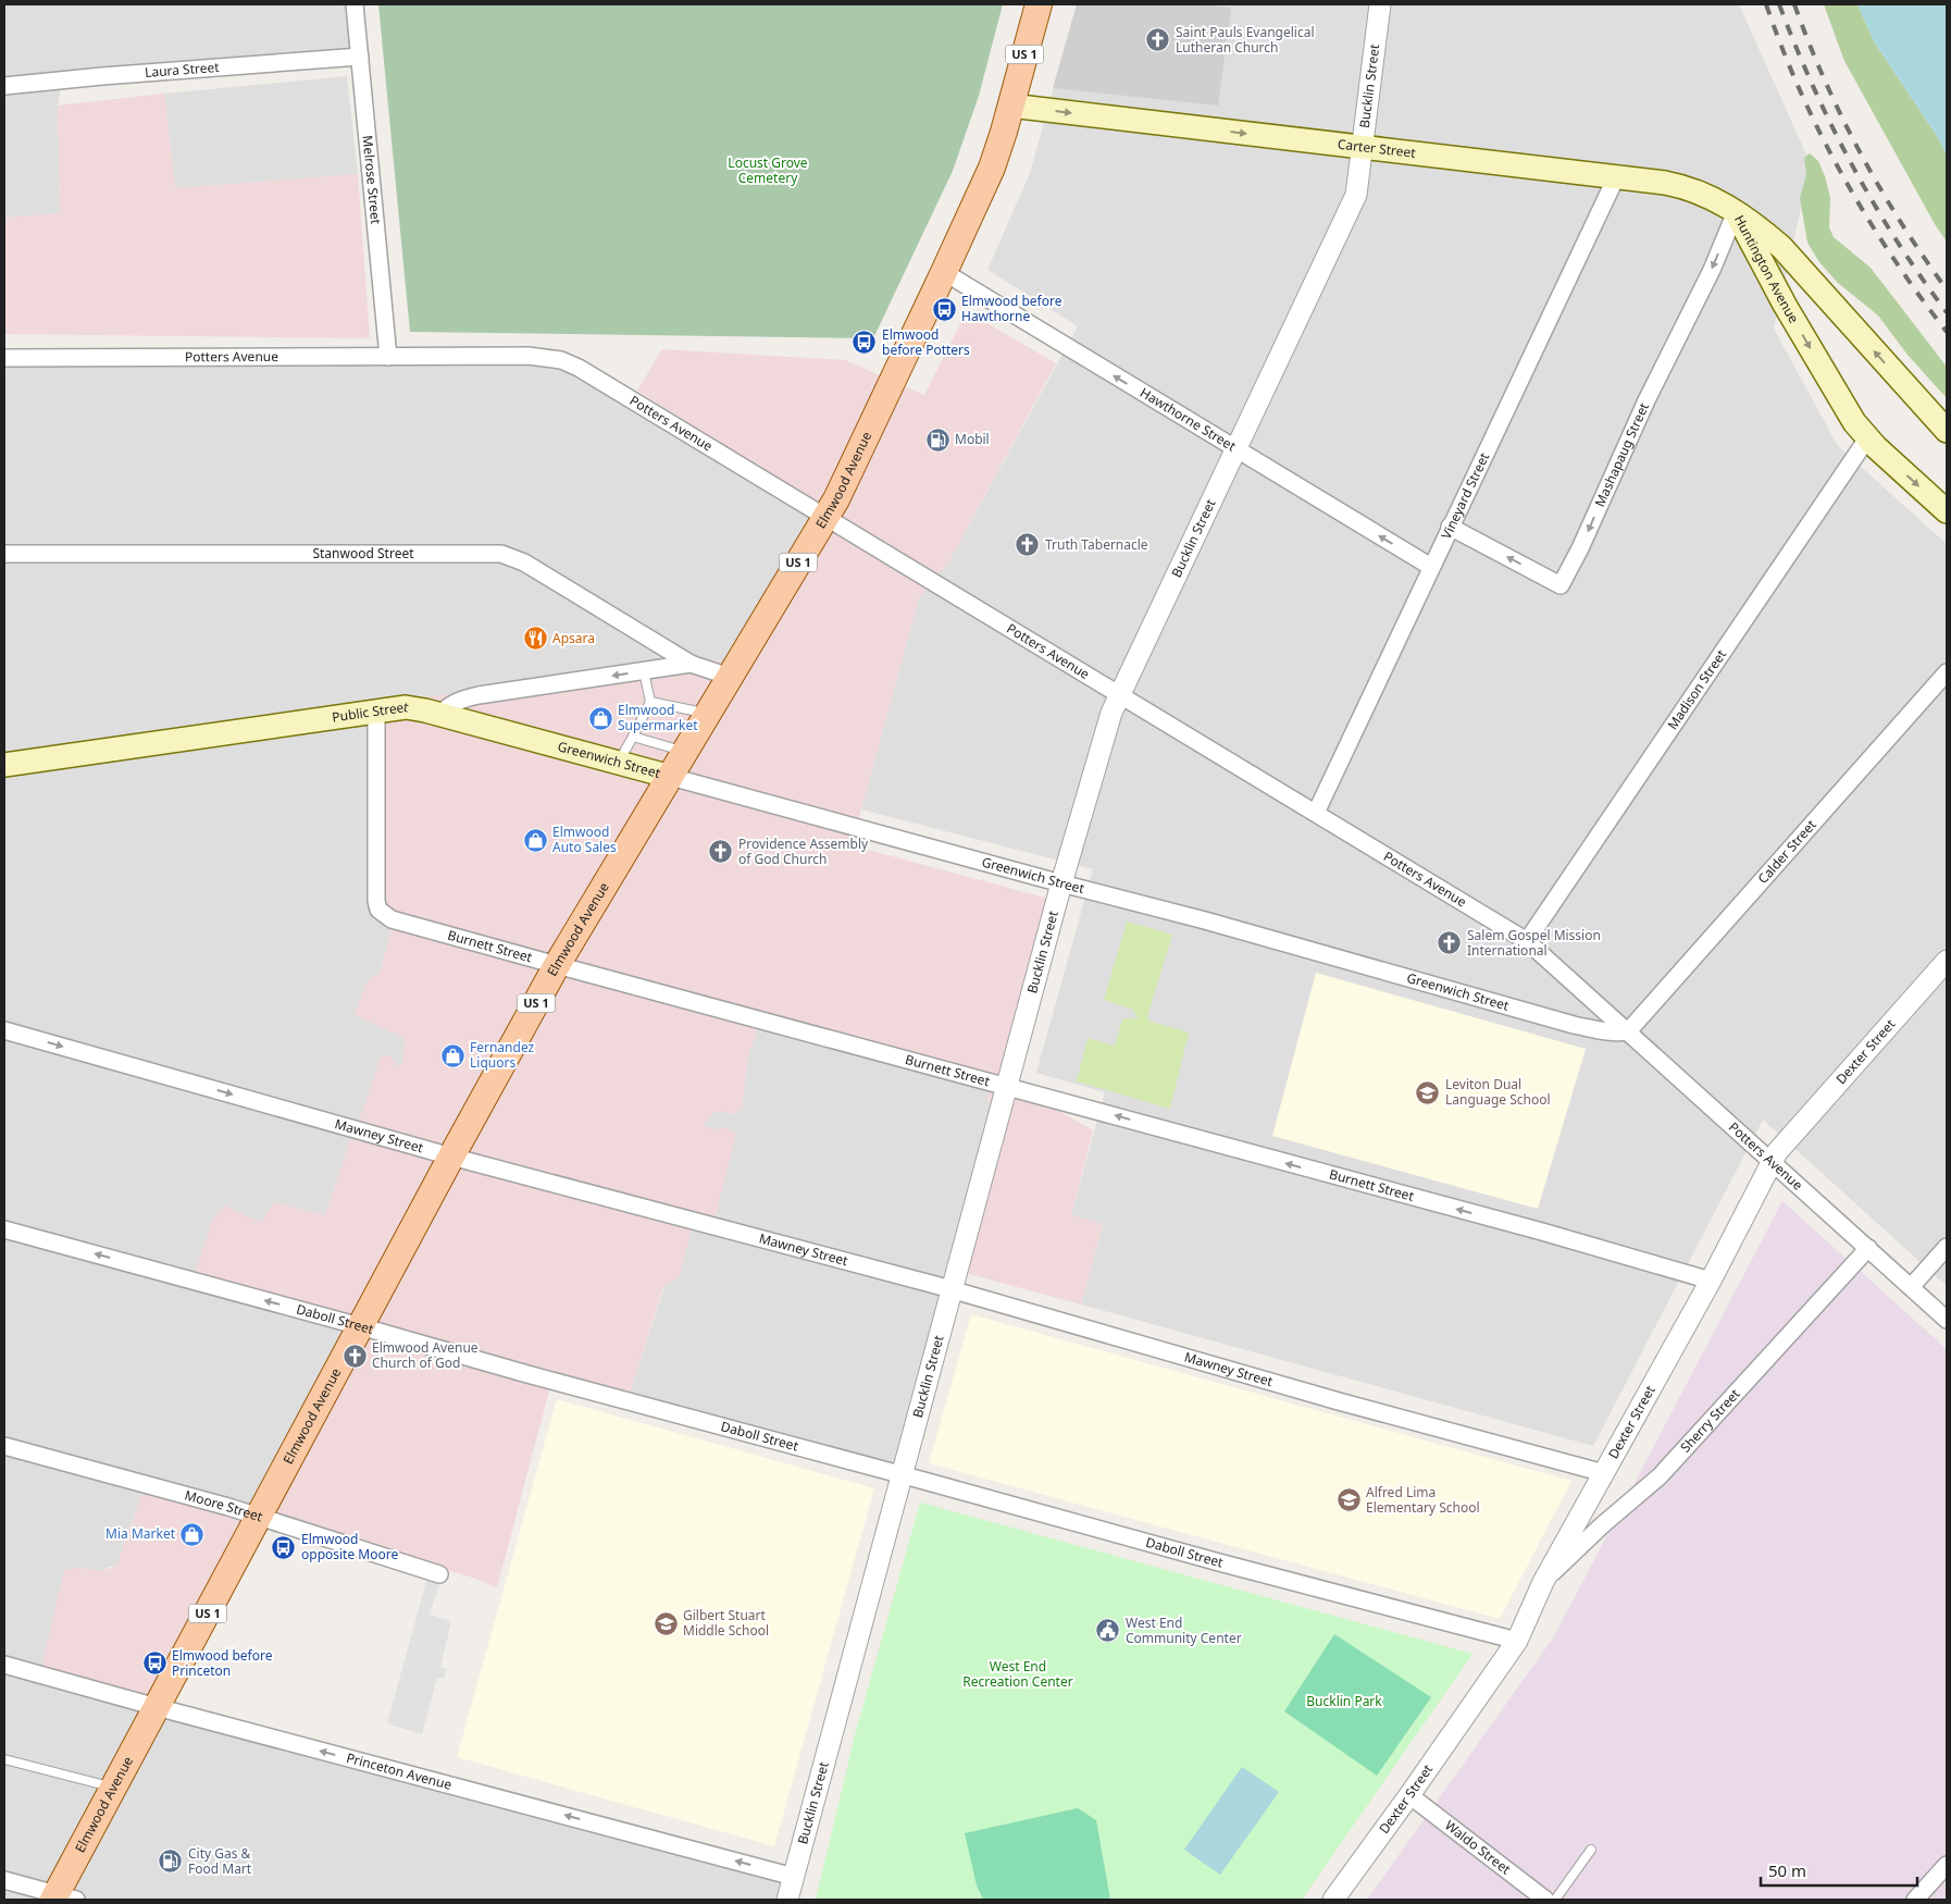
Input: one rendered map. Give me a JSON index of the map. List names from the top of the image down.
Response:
{
  "streets": {
    "main road": [
      "US 1",
      "Carter Street",
      "Huntington Avenue",
      "Elmwood Avenue",
      "Public Street",
      "Greenwich Street"
    ],
    "street": [
      "Laura Street",
      "Bucklin Street",
      "Melrose Street",
      "Potters Avenue",
      "Hawthorne Street",
      "Mashapaug Street",
      "Vineyard Street",
      "Stanwood Street",
      "Madison Street",
      "Calder Street",
      "Burnett Street",
      "Dexter Street",
      "Mawney Street",
      "Daboll Street",
      "Sherry Street",
      "Moore Street",
      "Princeton Avenue",
      "Waldo Street"
    ]
  },
  "crossings": [
    ["Laura Street", "Melrose Street"],
    ["Bucklin Street", "Carter Street"],
    ["Bucklin Street", "Potters Avenue"],
    ["Bucklin Street", "Hawthorne Street"],
    ["Bucklin Street", "Greenwich Street"],
    ["Bucklin Street", "Burnett Street"],
    ["Bucklin Street", "Mawney Street"],
    ["Bucklin Street", "Daboll Street"],
    ["Bucklin Street", "Princeton Avenue"],
    ["Carter Street", "Huntington Avenue"],
    ["Carter Street", "Mashapaug Street"],
    ["Carter Street", "Elmwood Avenue"],
    ["Carter Street", "Vineyard Street"],
    ["Melrose Street", "Potters Avenue"],
    ["Huntington Avenue", "Mashapaug Street"],
    ["Huntington Avenue", "Madison Street"],
    ["Potters Avenue", "Elmwood Avenue"],
    ["Potters Avenue", "Vineyard Street"],
    ["Potters Avenue", "Madison Street"],
    ["Potters Avenue", "Greenwich Street"],
    ["Potters Avenue", "Calder Street"],
    ["Potters Avenue", "Dexter Street"],
    ["Potters Avenue", "Sherry Street"],
    ["Hawthorne Street", "Elmwood Avenue"],
    ["Hawthorne Street", "Vineyard Street"],
    ["Mashapaug Street", "Vineyard Street"],
    ["Elmwood Avenue", "Greenwich Street"],
    ["Elmwood Avenue", "Burnett Street"],
    ["Elmwood Avenue", "Mawney Street"],
    ["Elmwood Avenue", "Daboll Street"],
    ["Elmwood Avenue", "Moore Street"],
    ["Elmwood Avenue", "Princeton Avenue"],
    ["Public Street", "Greenwich Street"],
    ["Public Street", "Burnett Street"],
    ["Greenwich Street", "Calder Street"],
    ["Burnett Street", "Dexter Street"],
    ["Dexter Street", "Mawney Street"],
    ["Dexter Street", "Daboll Street"],
    ["Dexter Street", "Sherry Street"],
    ["Dexter Street", "Waldo Street"]
  ],
  "one_way": [
    "Carter Street",
    "Hawthorne Street",
    "Burnett Street",
    "Princeton Avenue"
  ],
  "parks": ["Locust Grove Cemetery", "West End Recreation Center", "Bucklin Park"],
  "places": {
    "church": [
      "Saint Pauls Evangelical Lutheran Church",
      "Truth Tabernacle",
      "Providence Assembly of God Church",
      "Salem Gospel Mission International",
      "Elmwood Avenue Church of God"
    ],
    "bus stop": [
      "Elmwood before Hawthorne",
      "Elmwood before Potters",
      "Elmwood opposite Moore",
      "Elmwood before Princeton"
    ],
    "fuel station": ["Mobil", "City Gas & Food Mart"],
    "restaurant": ["Apsara"],
    "shop": [
      "Elmwood Supermarket",
      "Elmwood Auto Sales",
      "Fernandez Liquors",
      "Mia Market"
    ],
    "school or university": ["Leviton Dual Language School", "Alfred Lima Elementary School", "Gilbert Stuart Middle School"],
    "public building": ["West End Community Center"]
  },
  "scale_bar": "50 m"
}
